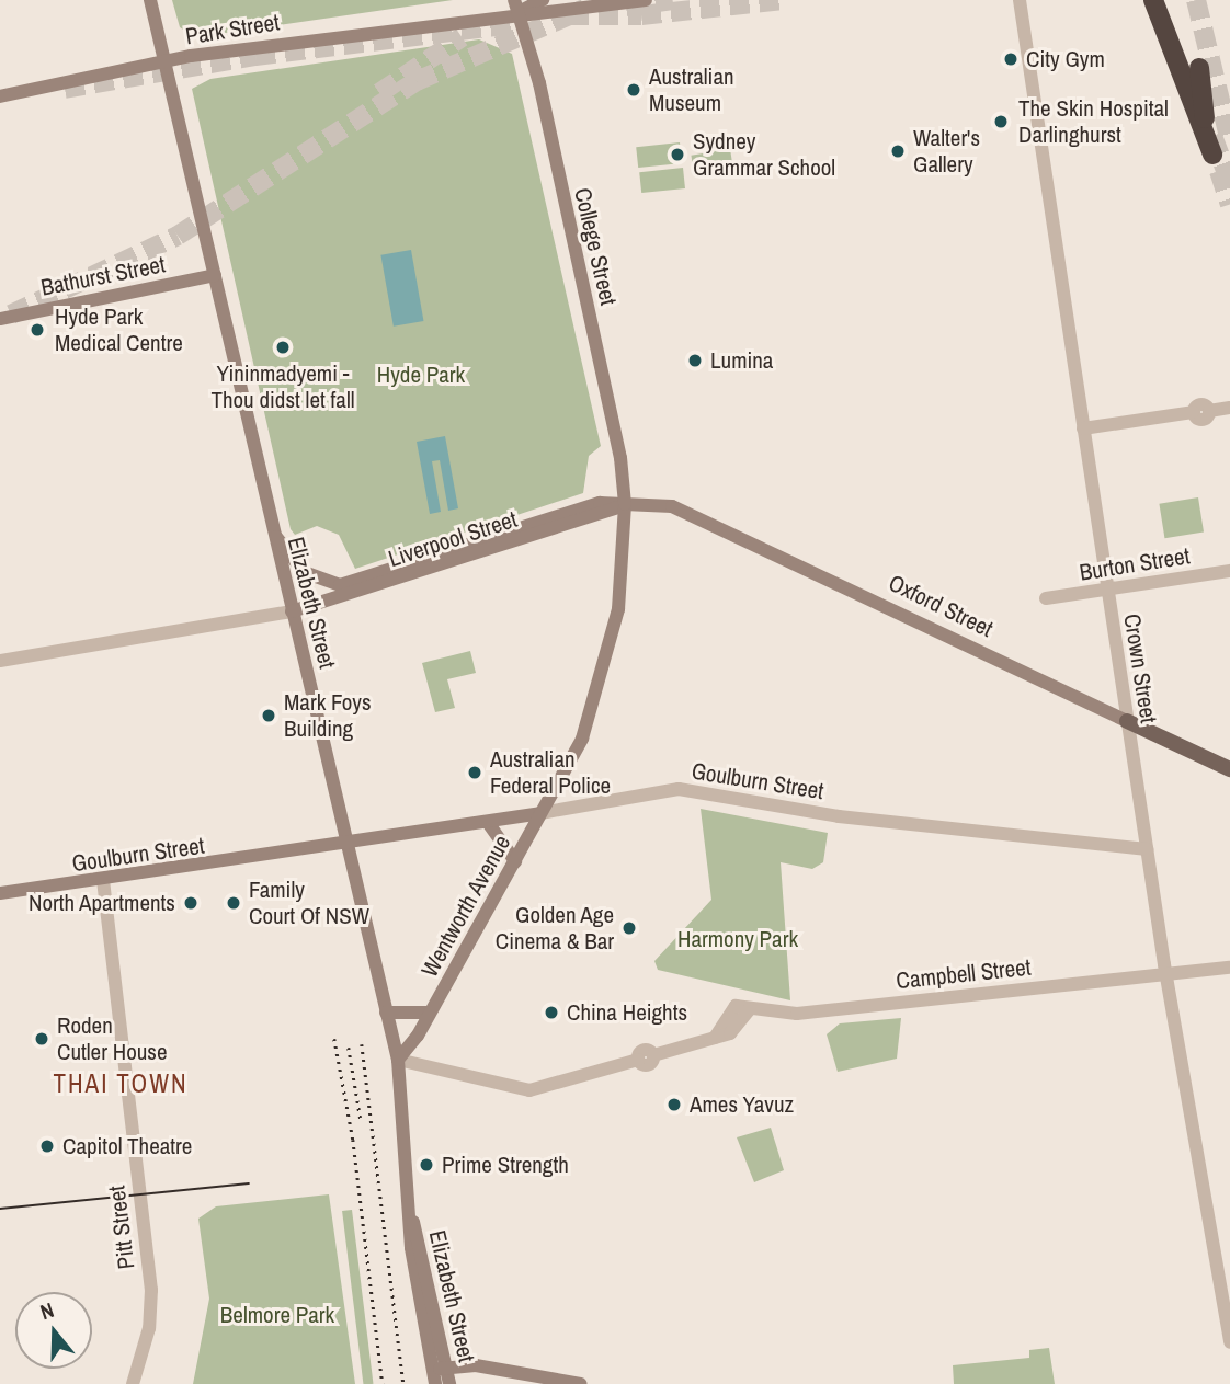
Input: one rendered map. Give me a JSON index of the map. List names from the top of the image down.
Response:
{
  "streets": {
    "main road": [
      "Park Street",
      "College Street",
      "Bathurst Street",
      "Liverpool Street",
      "Elizabeth Street",
      "Oxford Street",
      "Goulburn Street",
      "Wentworth Avenue"
    ],
    "street": [
      "Burton Street",
      "Crown Street",
      "Campbell Street",
      "Pitt Street"
    ]
  },
  "crossings": [
    ["Park Street", "College Street"],
    ["Park Street", "Elizabeth Street"],
    ["College Street", "Liverpool Street"],
    ["College Street", "Oxford Street"],
    ["College Street", "Wentworth Avenue"],
    ["Bathurst Street", "Elizabeth Street"],
    ["Liverpool Street", "Elizabeth Street"],
    ["Liverpool Street", "Oxford Street"],
    ["Liverpool Street", "Wentworth Avenue"],
    ["Burton Street", "Crown Street"],
    ["Elizabeth Street", "Goulburn Street"],
    ["Elizabeth Street", "Wentworth Avenue"],
    ["Elizabeth Street", "Campbell Street"],
    ["Oxford Street", "Crown Street"],
    ["Oxford Street", "Wentworth Avenue"],
    ["Crown Street", "Goulburn Street"],
    ["Crown Street", "Campbell Street"],
    ["Goulburn Street", "Wentworth Avenue"],
    ["Goulburn Street", "Pitt Street"],
    ["Wentworth Avenue", "Campbell Street"]
  ],
  "districts": ["THAI TOWN"],
  "parks": ["Hyde Park", "Harmony Park", "Belmore Park"],
  "places": [
    "City Gym",
    "Australian Museum",
    "The Skin Hospital Darlinghurst",
    "Walter's Gallery",
    "Sydney Grammar School",
    "Hyde Park Medical Centre",
    "Yininmadyemi - Thou didst let fall",
    "Lumina",
    "Mark Foys Building",
    "Australian Federal Police",
    "North Apartments",
    "Family Court Of NSW",
    "Golden Age Cinema & Bar",
    "China Heights",
    "Roden Cutler House",
    "Ames Yavuz",
    "Capitol Theatre",
    "Prime Strength"
  ],
  "north": "top"
}
